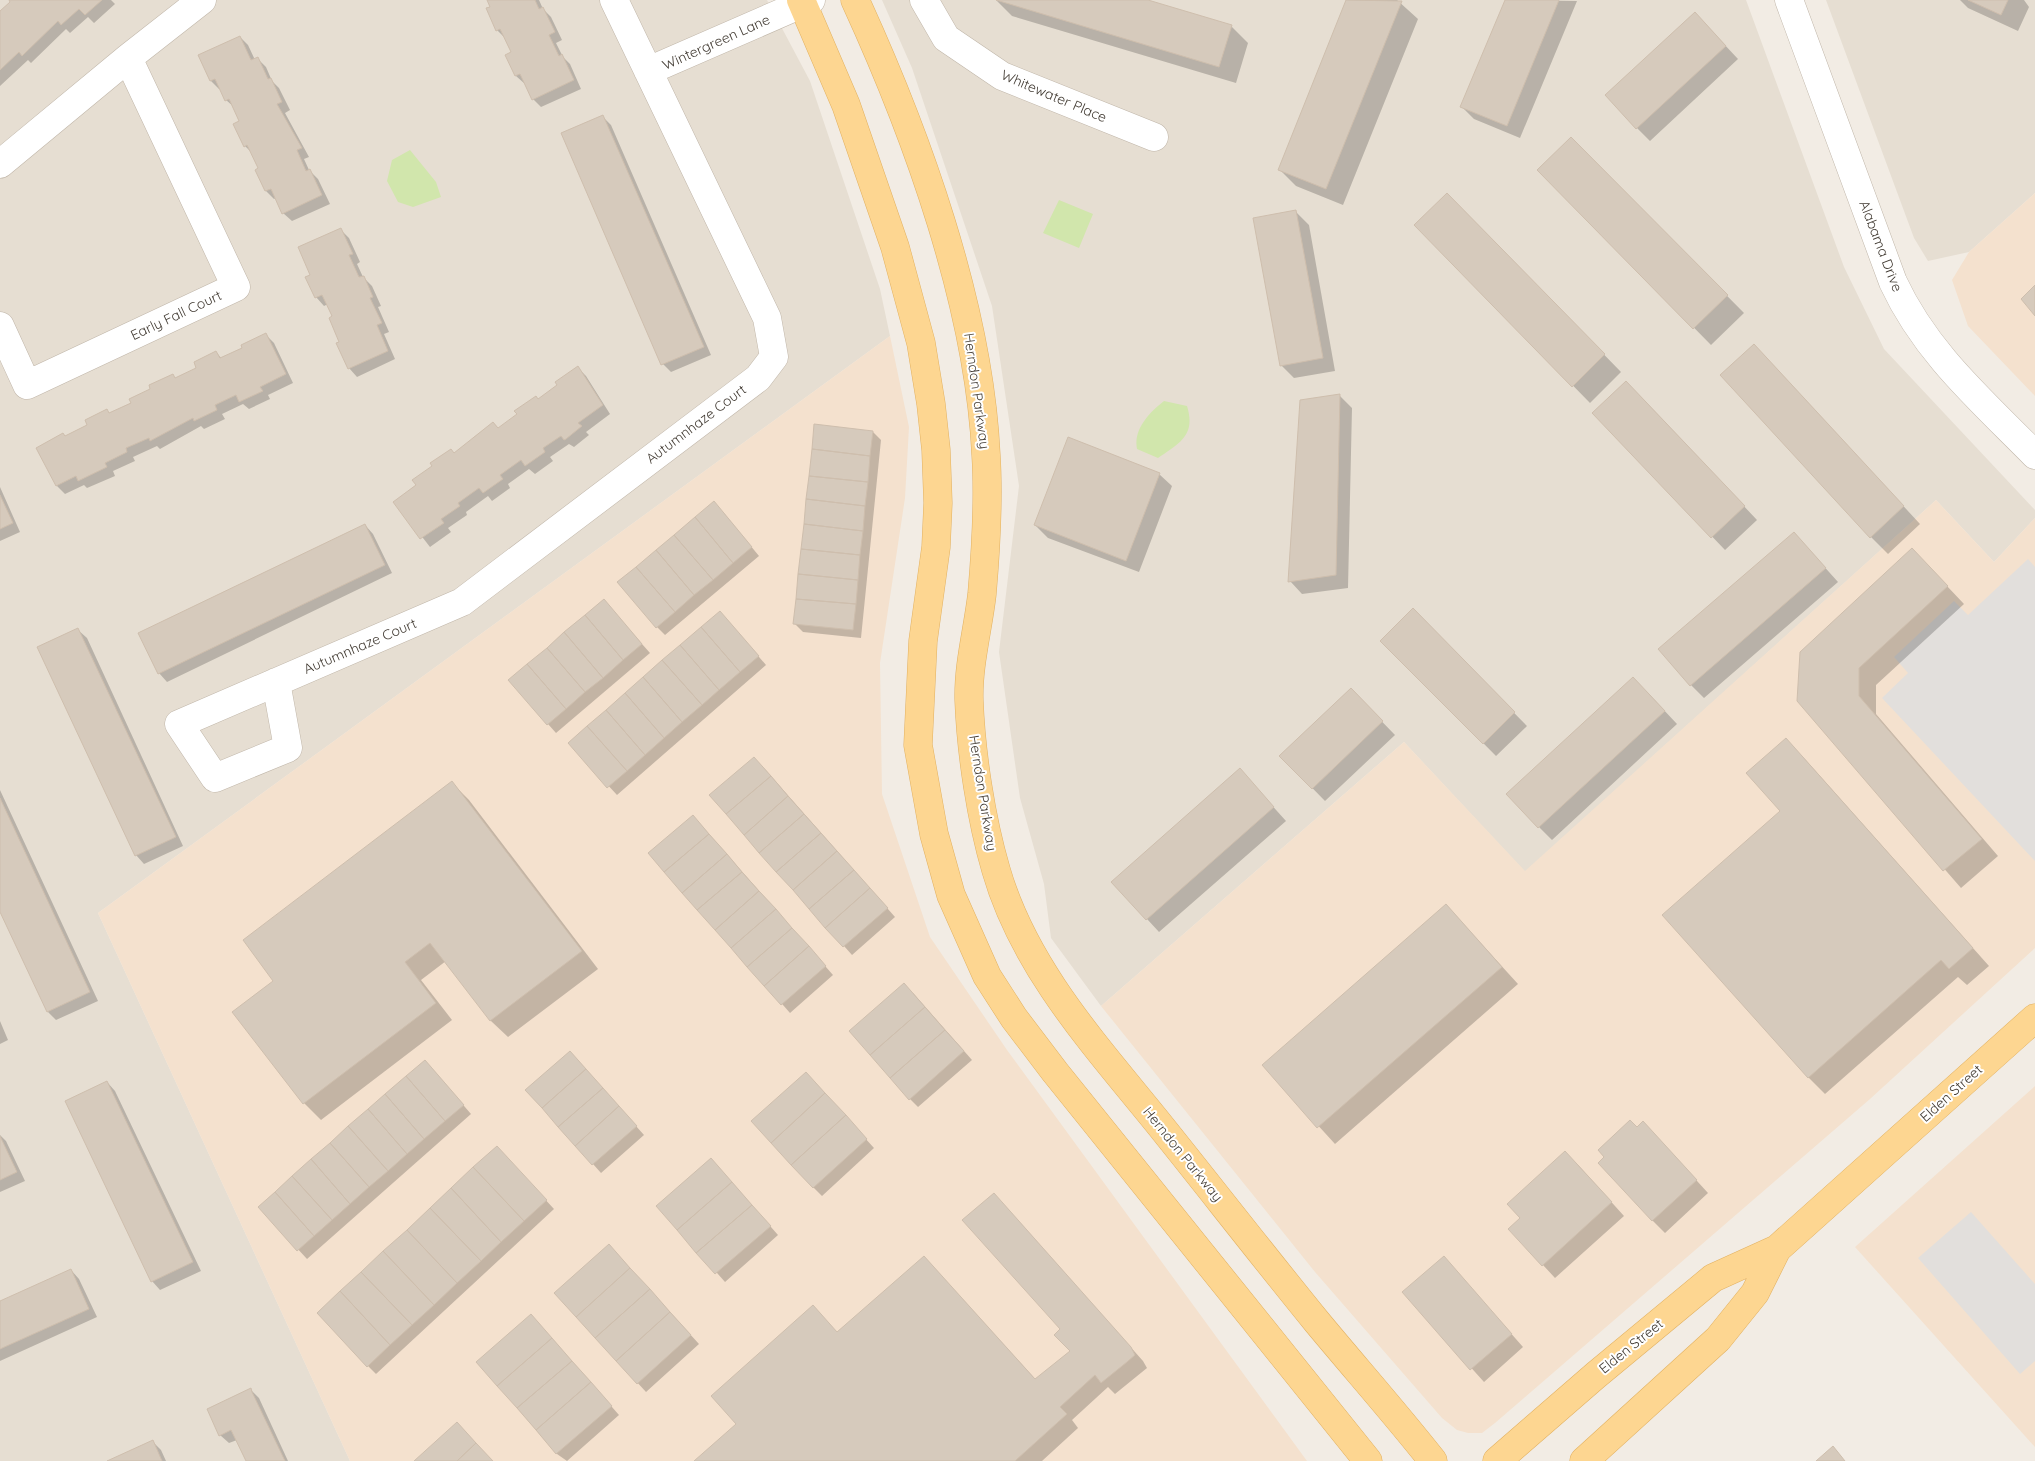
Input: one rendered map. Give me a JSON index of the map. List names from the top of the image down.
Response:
{
  "streets": {
    "main road": ["Herndon Parkway", "Elden Street"],
    "street": [
      "Wintergreen Lane",
      "Whitewater Place",
      "Alabama Drive",
      "Early Fall Court",
      "Autumnhaze Court"
    ]
  },
  "crossings": [
    ["Wintergreen Lane", "Autumnhaze Court"]
  ]
}
